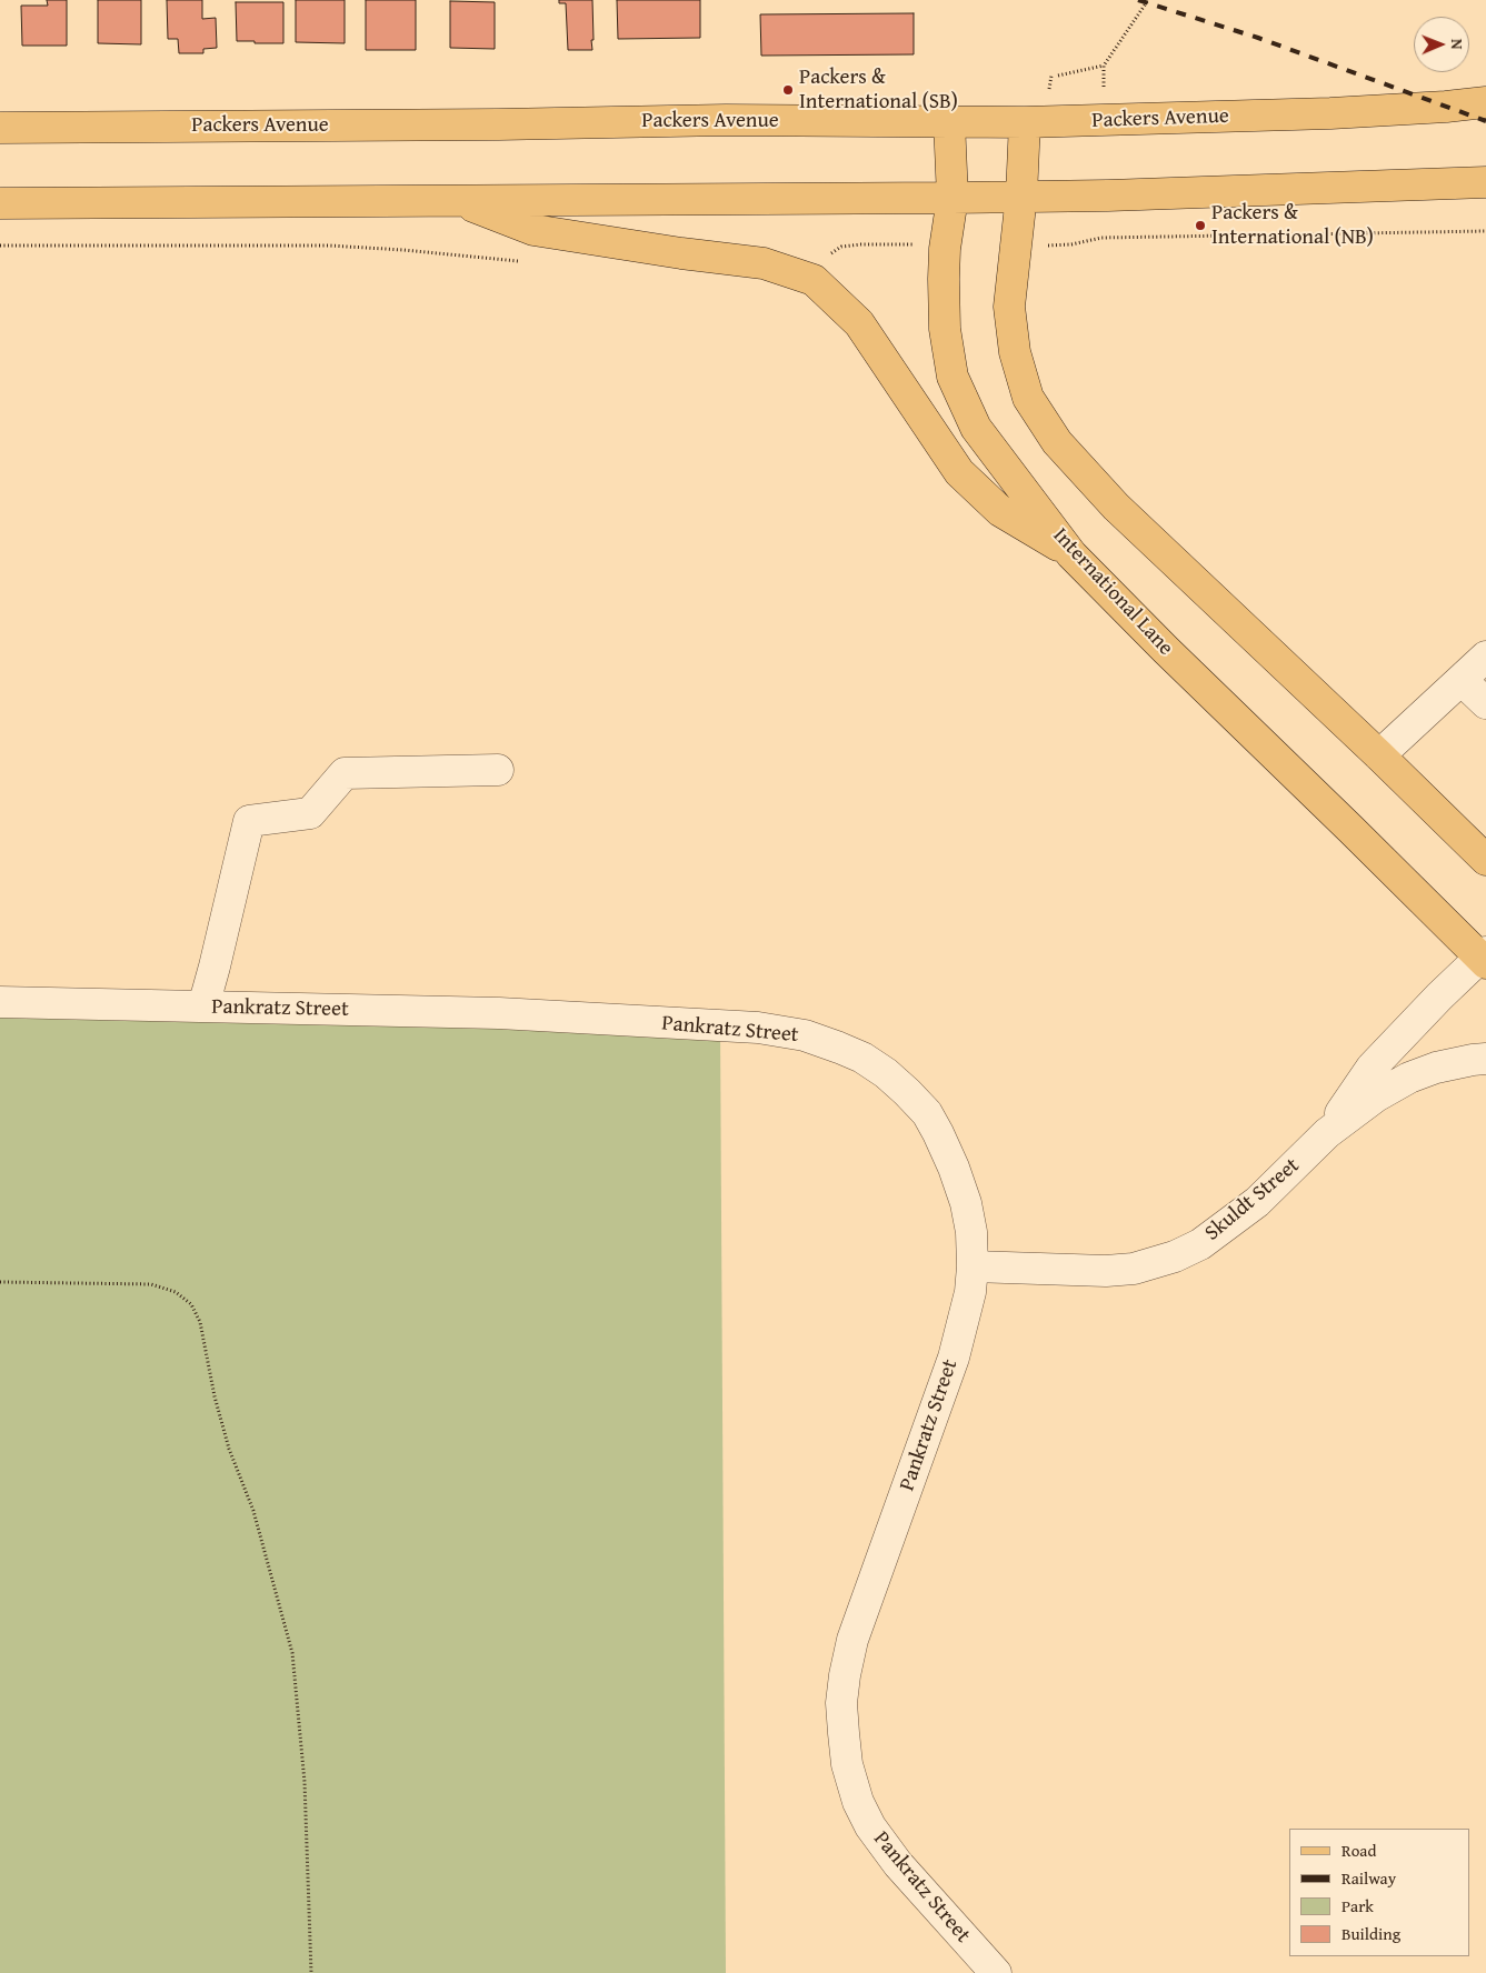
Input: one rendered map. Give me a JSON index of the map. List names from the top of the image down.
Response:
{
  "streets": {
    "main road": ["Packers Avenue", "International Lane"],
    "street": ["Pankratz Street", "Skuldt Street"]
  },
  "crossings": [
    ["Packers Avenue", "International Lane"],
    ["International Lane", "Skuldt Street"],
    ["Pankratz Street", "Skuldt Street"]
  ],
  "places": ["Packers & International (SB)", "Packers & International (NB)"],
  "legend": [
    "Road",
    "Railway",
    "Park",
    "Building"
  ],
  "north": "right"
}
